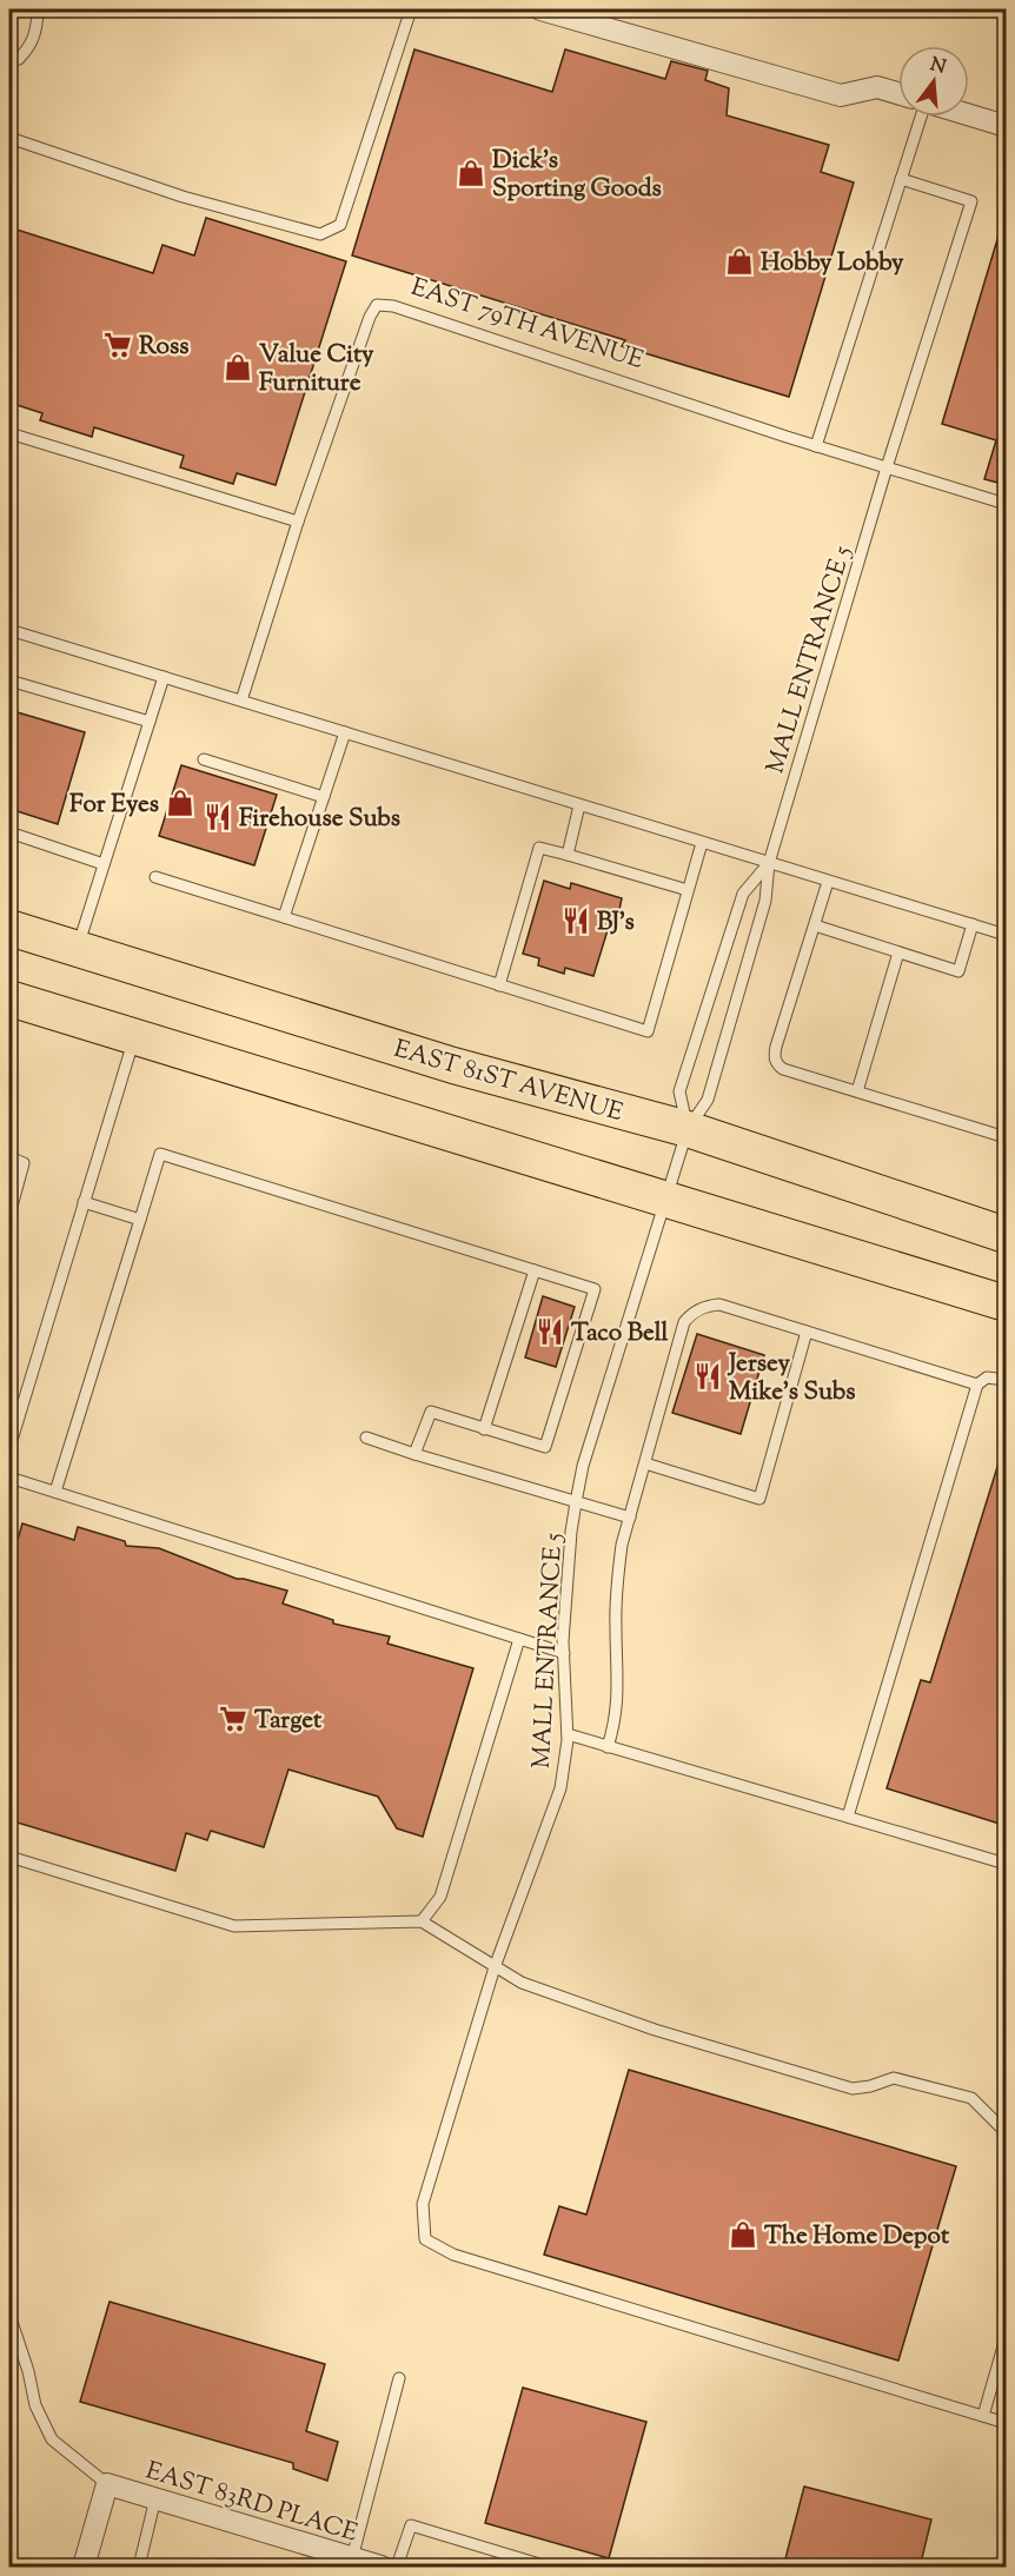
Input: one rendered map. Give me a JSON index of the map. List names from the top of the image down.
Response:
{
  "streets": {
    "highway": ["EAST 81ST AVENUE"],
    "street": ["EAST 83RD PLACE"],
    "lane": ["EAST 79TH AVENUE", "MALL ENTRANCE 5"]
  },
  "crossings": [
    ["EAST 79TH AVENUE", "MALL ENTRANCE 5"],
    ["MALL ENTRANCE 5", "EAST 81ST AVENUE"]
  ],
  "places": {
    "shop": [
      "Dick's Sporting Goods",
      "Hobby Lobby",
      "Value City Furniture",
      "For Eyes",
      "The Home Depot"
    ],
    "supermarket": ["Ross", "Target"],
    "restaurant": [
      "Firehouse Subs",
      "BJ's",
      "Taco Bell",
      "Jersey Mike's Subs"
    ]
  },
  "north": "top"
}
